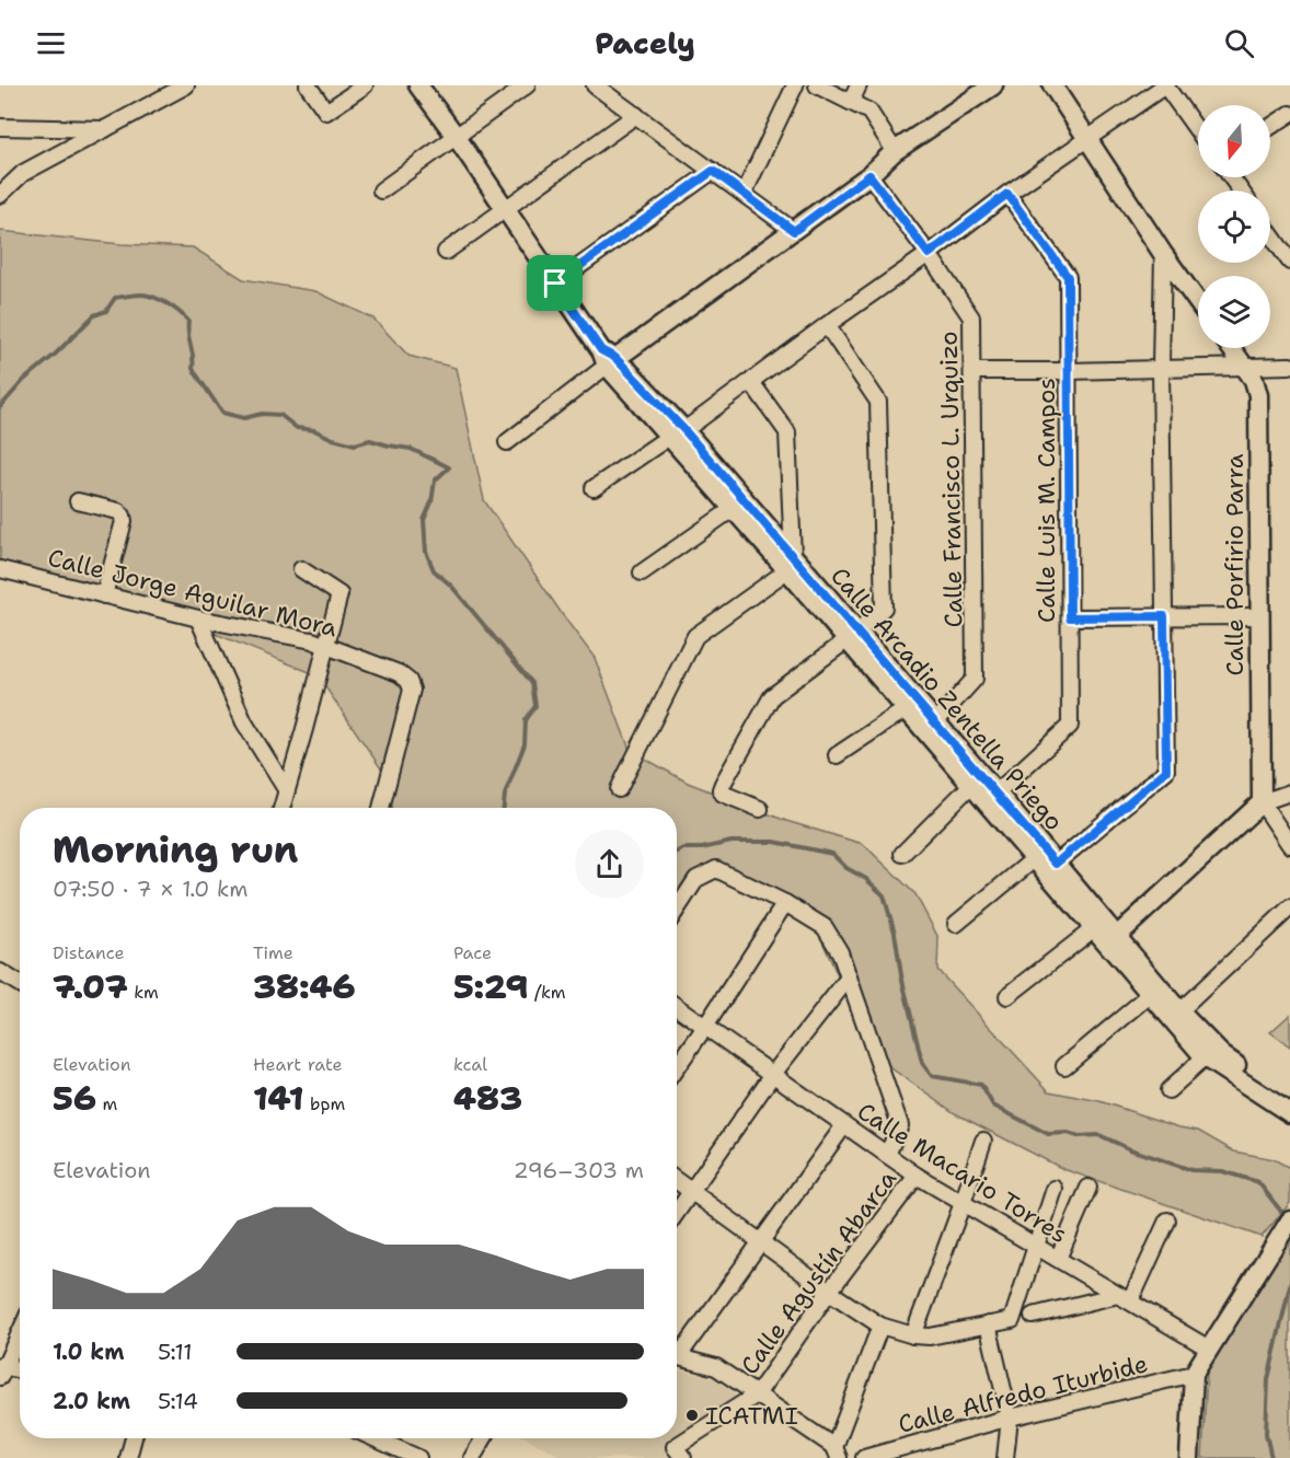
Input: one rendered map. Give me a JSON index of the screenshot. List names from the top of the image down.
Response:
{
  "streets": {
    "street": [
      "Calle Francisco L. Urquizo",
      "Calle Luis M. Campos",
      "Calle Porfirio Parra",
      "Calle Jorge Aguilar Mora",
      "Calle Arcadio Zentella Priego",
      "Calle Macario Torres",
      "Calle Agustín Abarca",
      "Calle Alfredo Iturbide"
    ]
  },
  "crossings": [
    ["Calle Francisco L. Urquizo", "Calle Arcadio Zentella Priego"],
    ["Calle Luis M. Campos", "Calle Arcadio Zentella Priego"],
    ["Calle Macario Torres", "Calle Agustín Abarca"]
  ],
  "places": ["ICATMI"],
  "north": "bottom",
  "page": {
    "header": "Pacely",
    "heading": ["Morning run", "07:50 · 7 × 1.0 km"],
    "stats": [
      ["Distance", "7.07 km"],
      ["Time", "38:46"],
      ["Pace", "5:29 /km"],
      ["Elevation", "56 m"],
      ["Heart rate", "141 bpm"],
      ["kcal", "483"]
    ],
    "chart": ["Elevation", "296–303 m"],
    "list": [
      {
        "name": "1.0 km",
        "note": "5:11"
      },
      {
        "name": "2.0 km",
        "note": "5:14"
      }
    ]
  }
}
